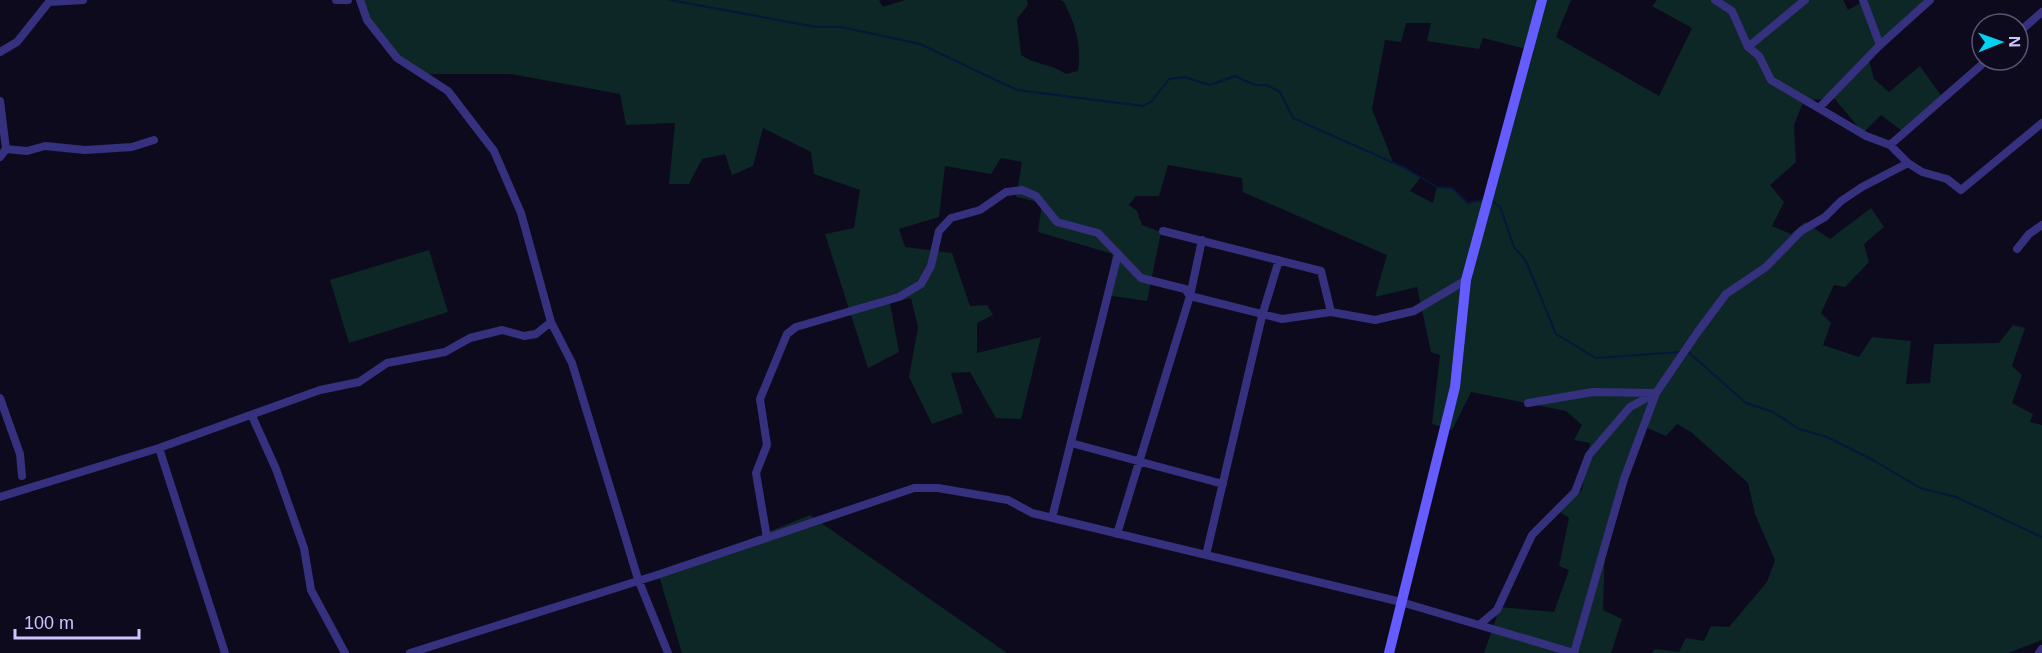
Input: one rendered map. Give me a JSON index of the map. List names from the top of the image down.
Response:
{
  "scale_bar": "100 m",
  "north": "right"
}
